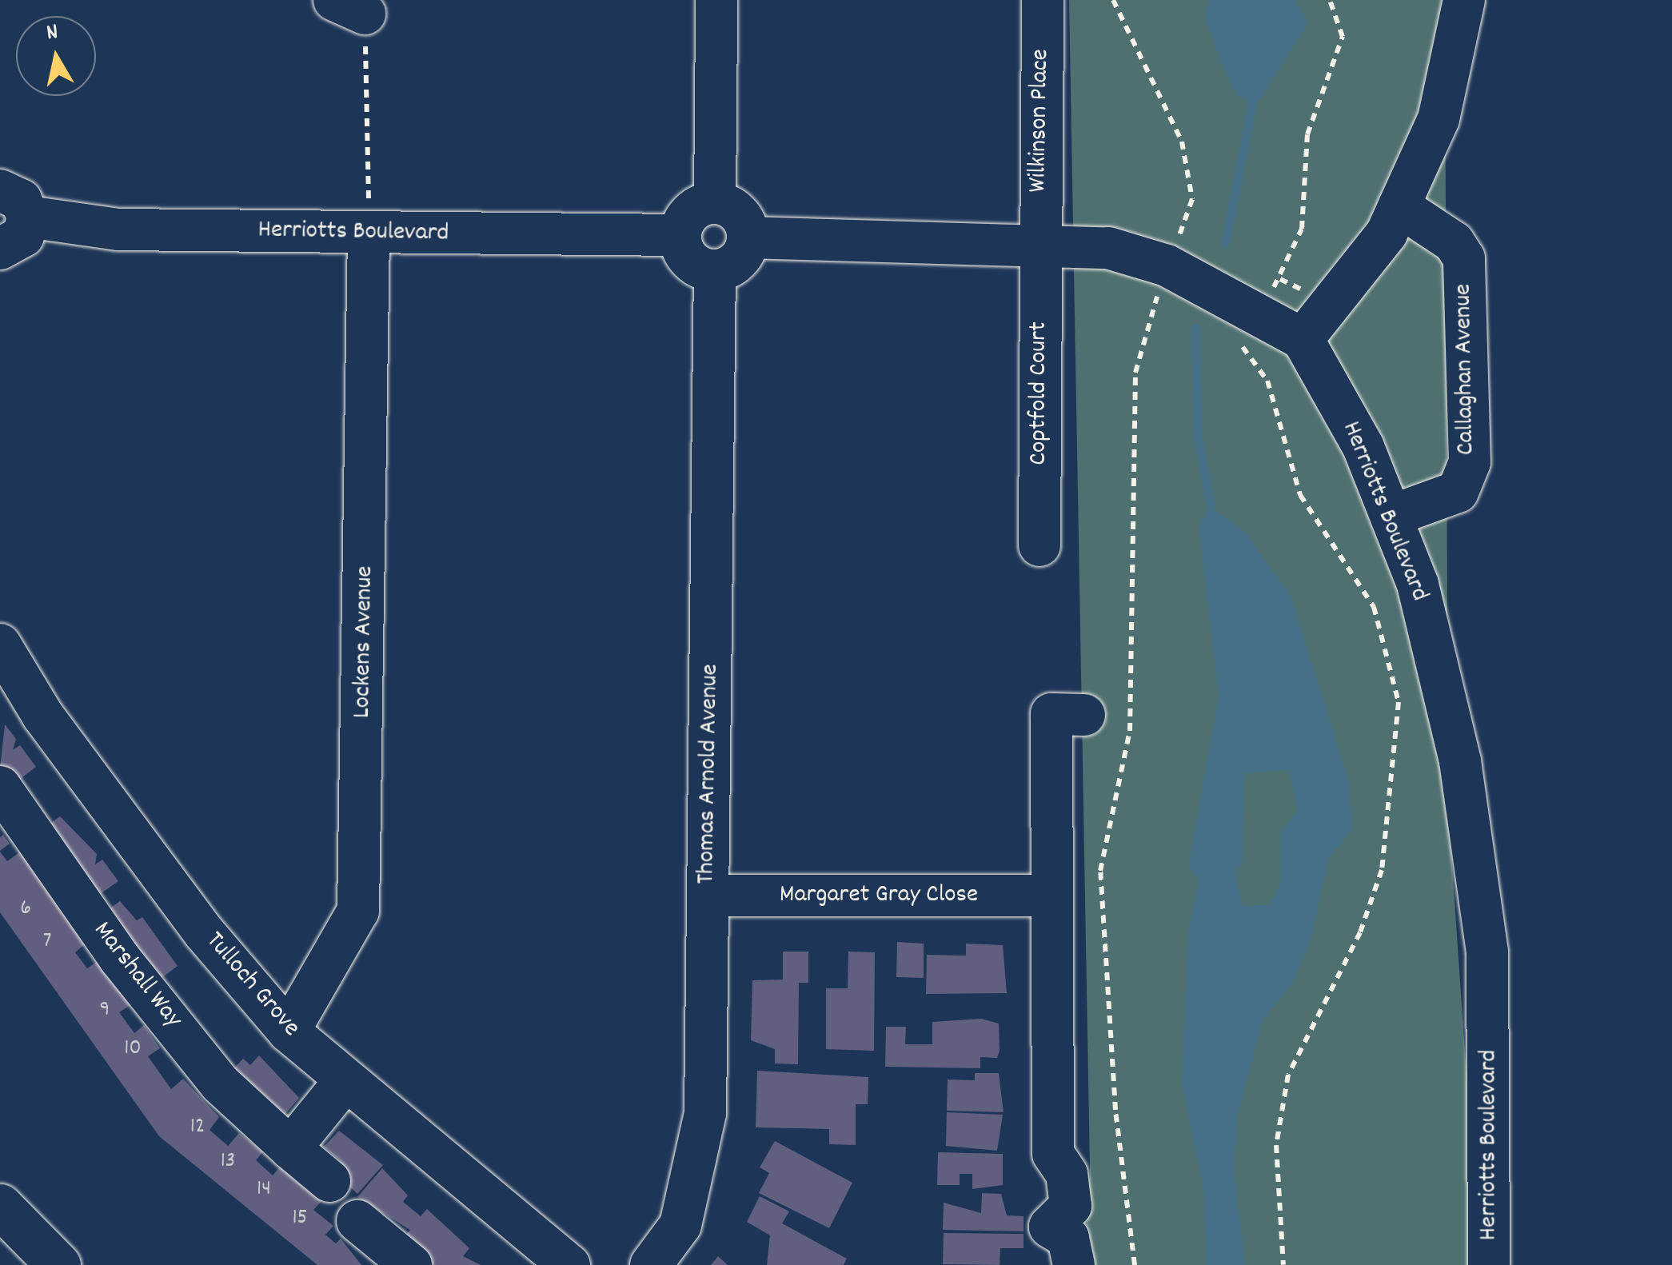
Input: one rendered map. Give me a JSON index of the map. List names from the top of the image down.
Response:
{
  "streets": {
    "street": [
      "Wilkinson Place",
      "Herriotts Boulevard",
      "Callaghan Avenue",
      "Coptfold Court",
      "Lockens Avenue",
      "Thomas Arnold Avenue",
      "Margaret Gray Close",
      "Marshall Way",
      "Tulloch Grove"
    ]
  },
  "crossings": [
    ["Wilkinson Place", "Coptfold Court"],
    ["Herriotts Boulevard", "Callaghan Avenue"],
    ["Herriotts Boulevard", "Lockens Avenue"],
    ["Herriotts Boulevard", "Thomas Arnold Avenue"],
    ["Lockens Avenue", "Tulloch Grove"],
    ["Thomas Arnold Avenue", "Margaret Gray Close"]
  ],
  "house_numbers": [
    "6",
    "7",
    "9",
    "10",
    "12",
    "13",
    "14",
    "15"
  ],
  "north": "top"
}
